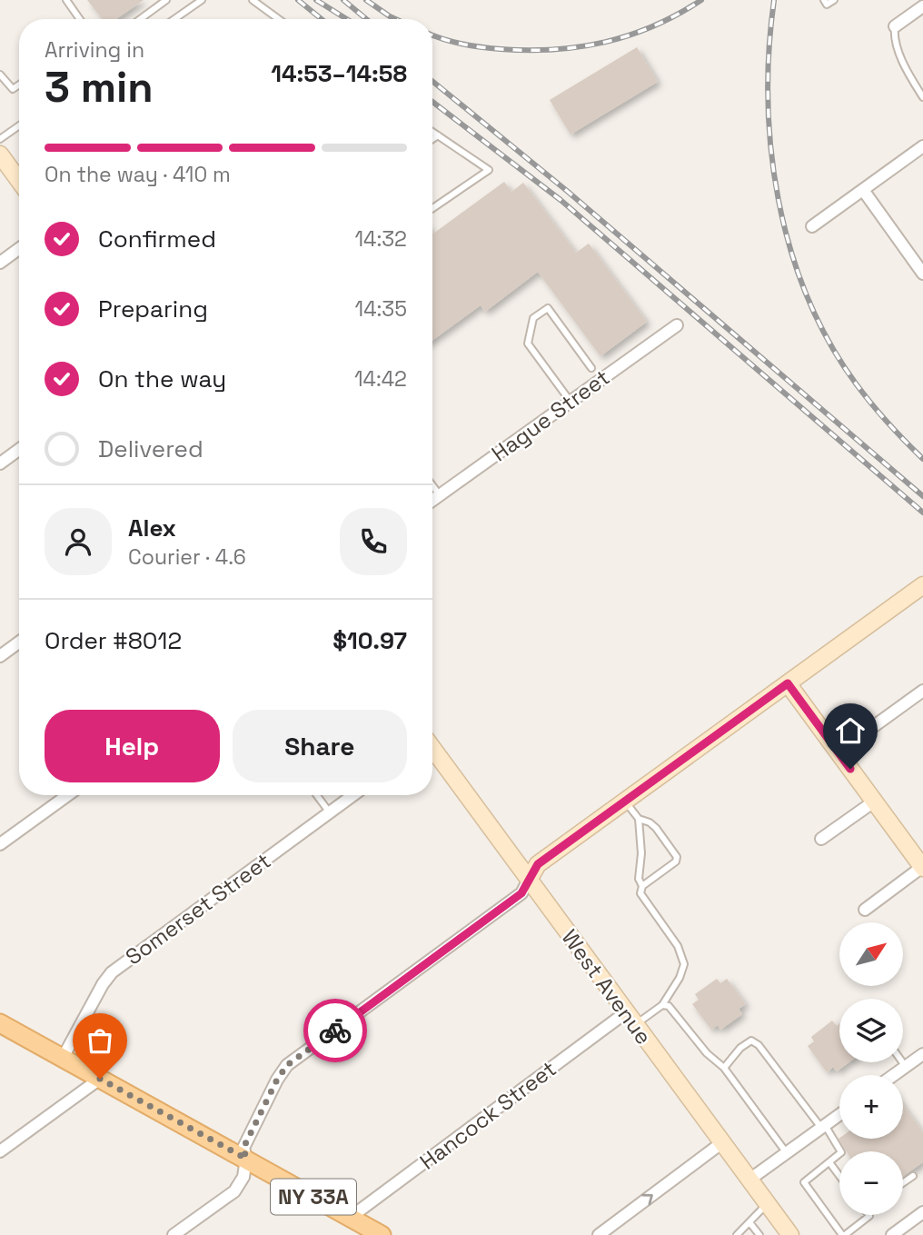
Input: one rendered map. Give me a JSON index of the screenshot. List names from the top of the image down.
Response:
{
  "streets": {
    "main road": ["NY 33A"],
    "street": [
      "Hague Street",
      "Somerset Street",
      "West Avenue",
      "Hancock Street"
    ]
  },
  "crossings": [
    ["Somerset Street", "NY 33A"],
    ["West Avenue", "Hancock Street"],
    ["Hancock Street", "NY 33A"]
  ],
  "north": "top right",
  "page": {
    "heading": ["3 min", "Arriving in", "14:53–14:58"],
    "panel": [
      "Alex",
      "Courier · 4.6",
      "Order #8012",
      "$10.97"
    ],
    "bar": "On the way · 410 m",
    "list": [
      ["Confirmed", "14:32"],
      ["Preparing", "14:35"],
      ["On the way", "14:42"],
      "Delivered"
    ],
    "buttons": ["Help", "Share"],
    "map_buttons": ["+", "−"]
  }
}
